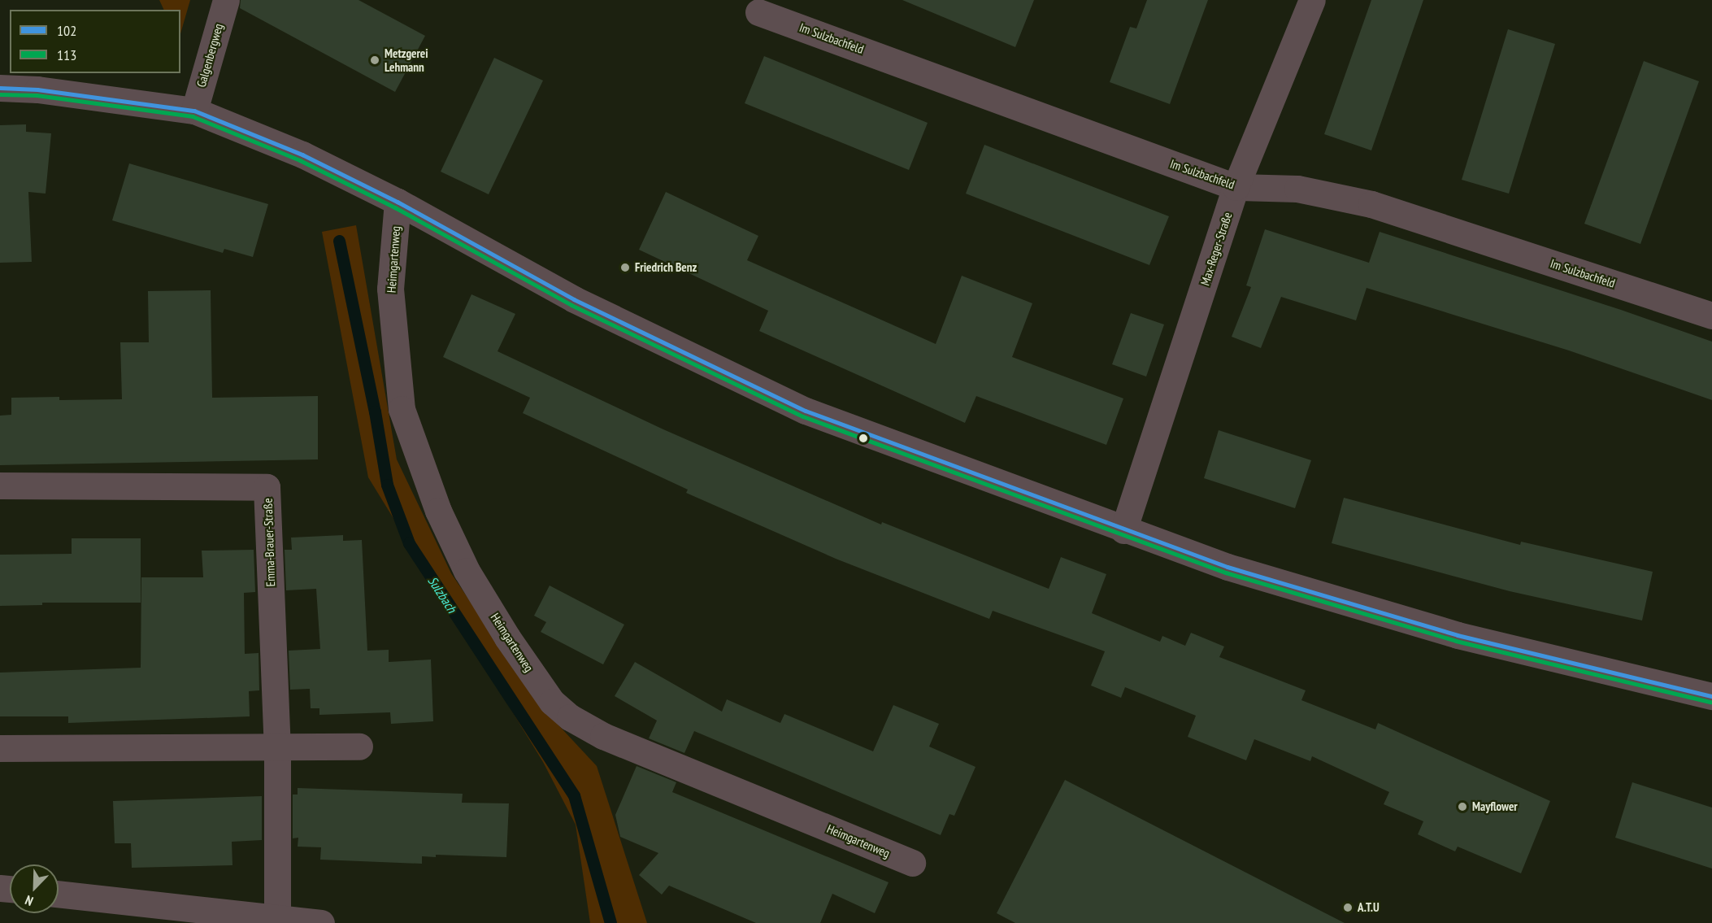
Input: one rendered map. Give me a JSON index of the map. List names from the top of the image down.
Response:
{
  "streets": {
    "street": [
      "Im Sulzbachfeld",
      "Galgenbergweg",
      "Max-Reger-Straße",
      "Heimgartenweg",
      "Emma-Brauer-Straße"
    ]
  },
  "crossings": [
    ["Im Sulzbachfeld", "Max-Reger-Straße"]
  ],
  "water": ["Sulzbach"],
  "places": [
    "Metzgerei Lehmann",
    "Friedrich Benz",
    "Mayflower",
    "A.T.U"
  ],
  "lines": ["transit line 102", "transit line 113"],
  "legend": ["102", "113"],
  "north": "bottom left"
}
